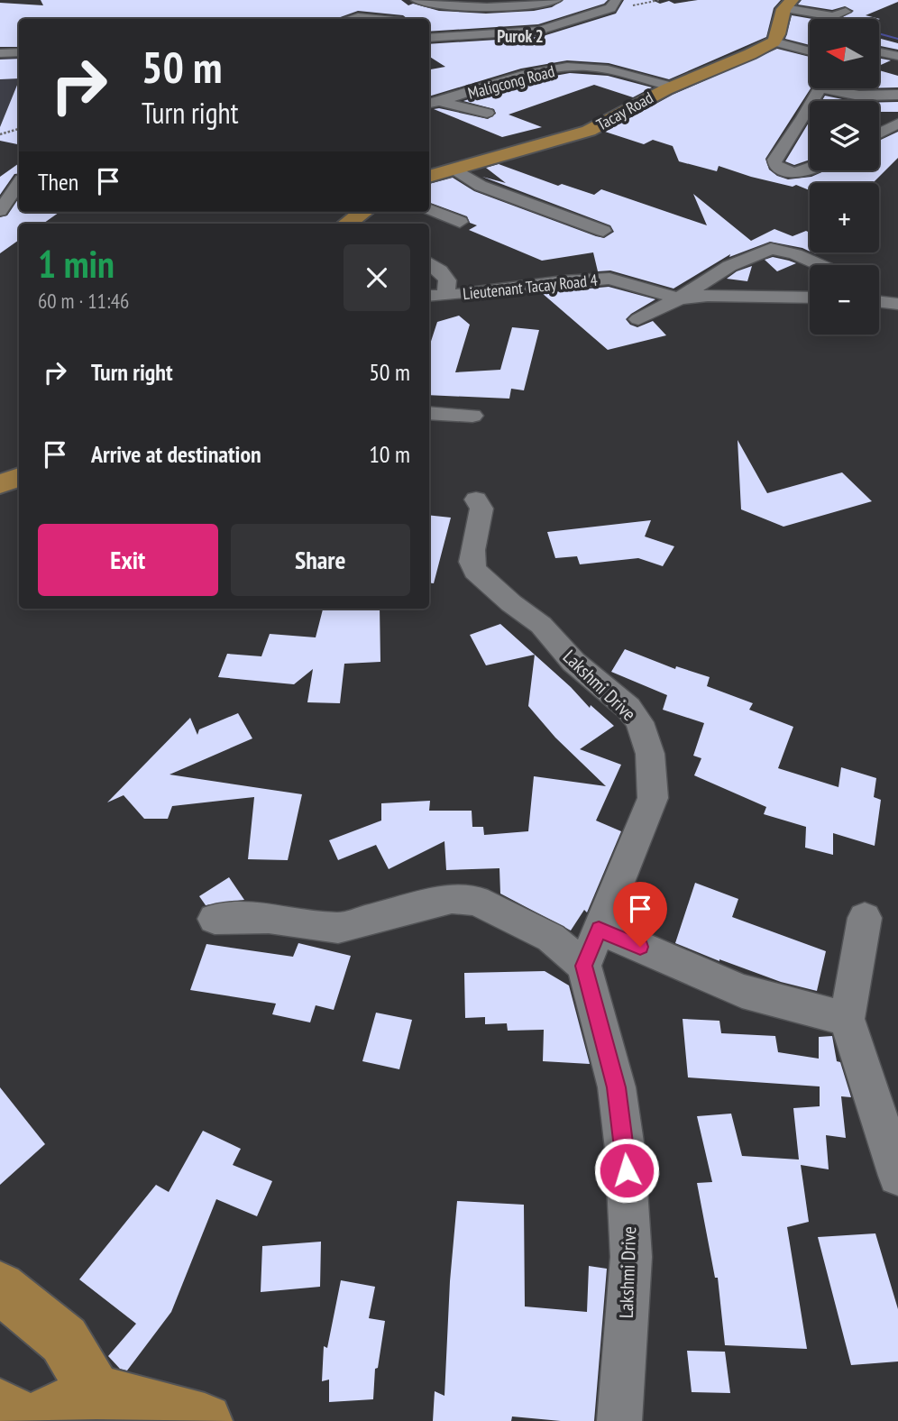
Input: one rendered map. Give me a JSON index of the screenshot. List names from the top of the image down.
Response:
{
  "streets": {
    "main road": ["Tacay Road"],
    "street": ["Maligcong Road", "Lieutenant Tacay Road 4", "Lakshmi Drive"]
  },
  "crossings": [
    ["Maligcong Road", "Tacay Road"]
  ],
  "districts": ["Purok 2"],
  "north": "left",
  "page": {
    "map_buttons": ["+", "−"],
    "turn": ["50 m", "Turn right"],
    "then": "Then",
    "heading": ["1 min", "60 m · 11:46"],
    "list": [
      {
        "name": "Turn right",
        "value": "50 m"
      },
      {
        "name": "Arrive at destination",
        "value": "10 m"
      }
    ],
    "buttons": ["Exit", "Share"]
  }
}
